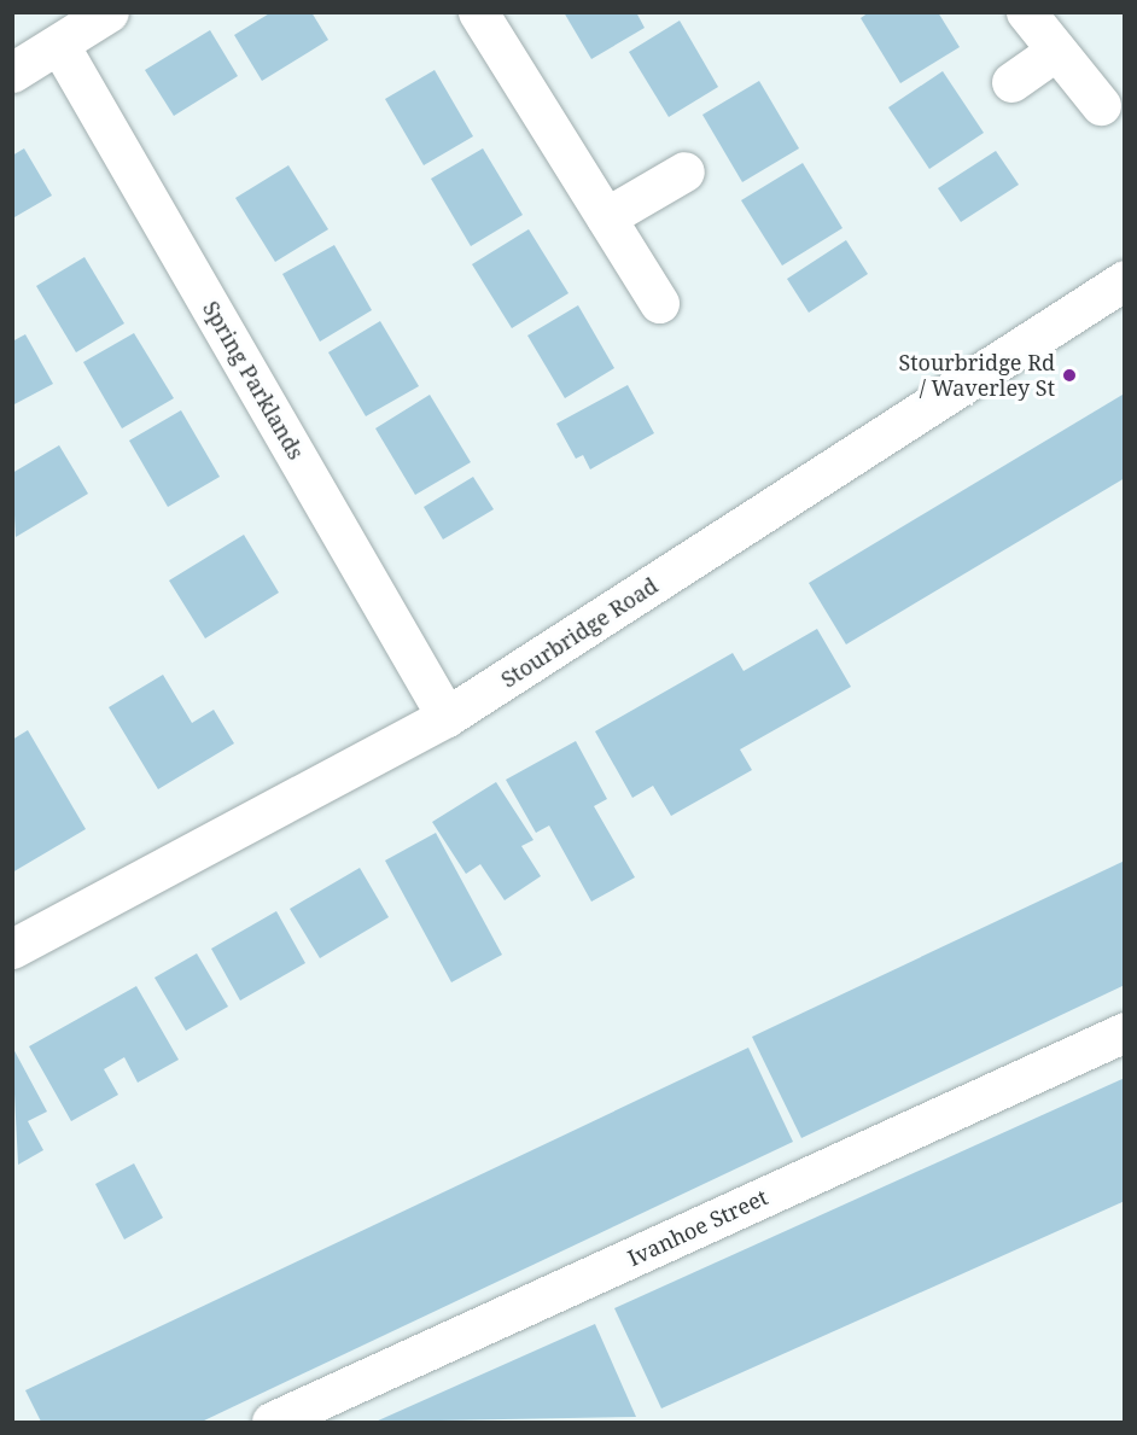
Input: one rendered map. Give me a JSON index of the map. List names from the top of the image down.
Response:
{
  "streets": {
    "street": ["Spring Parklands", "Stourbridge Road", "Ivanhoe Street"]
  },
  "crossings": [
    ["Spring Parklands", "Stourbridge Road"]
  ],
  "places": ["Stourbridge Rd / Waverley St"]
}
